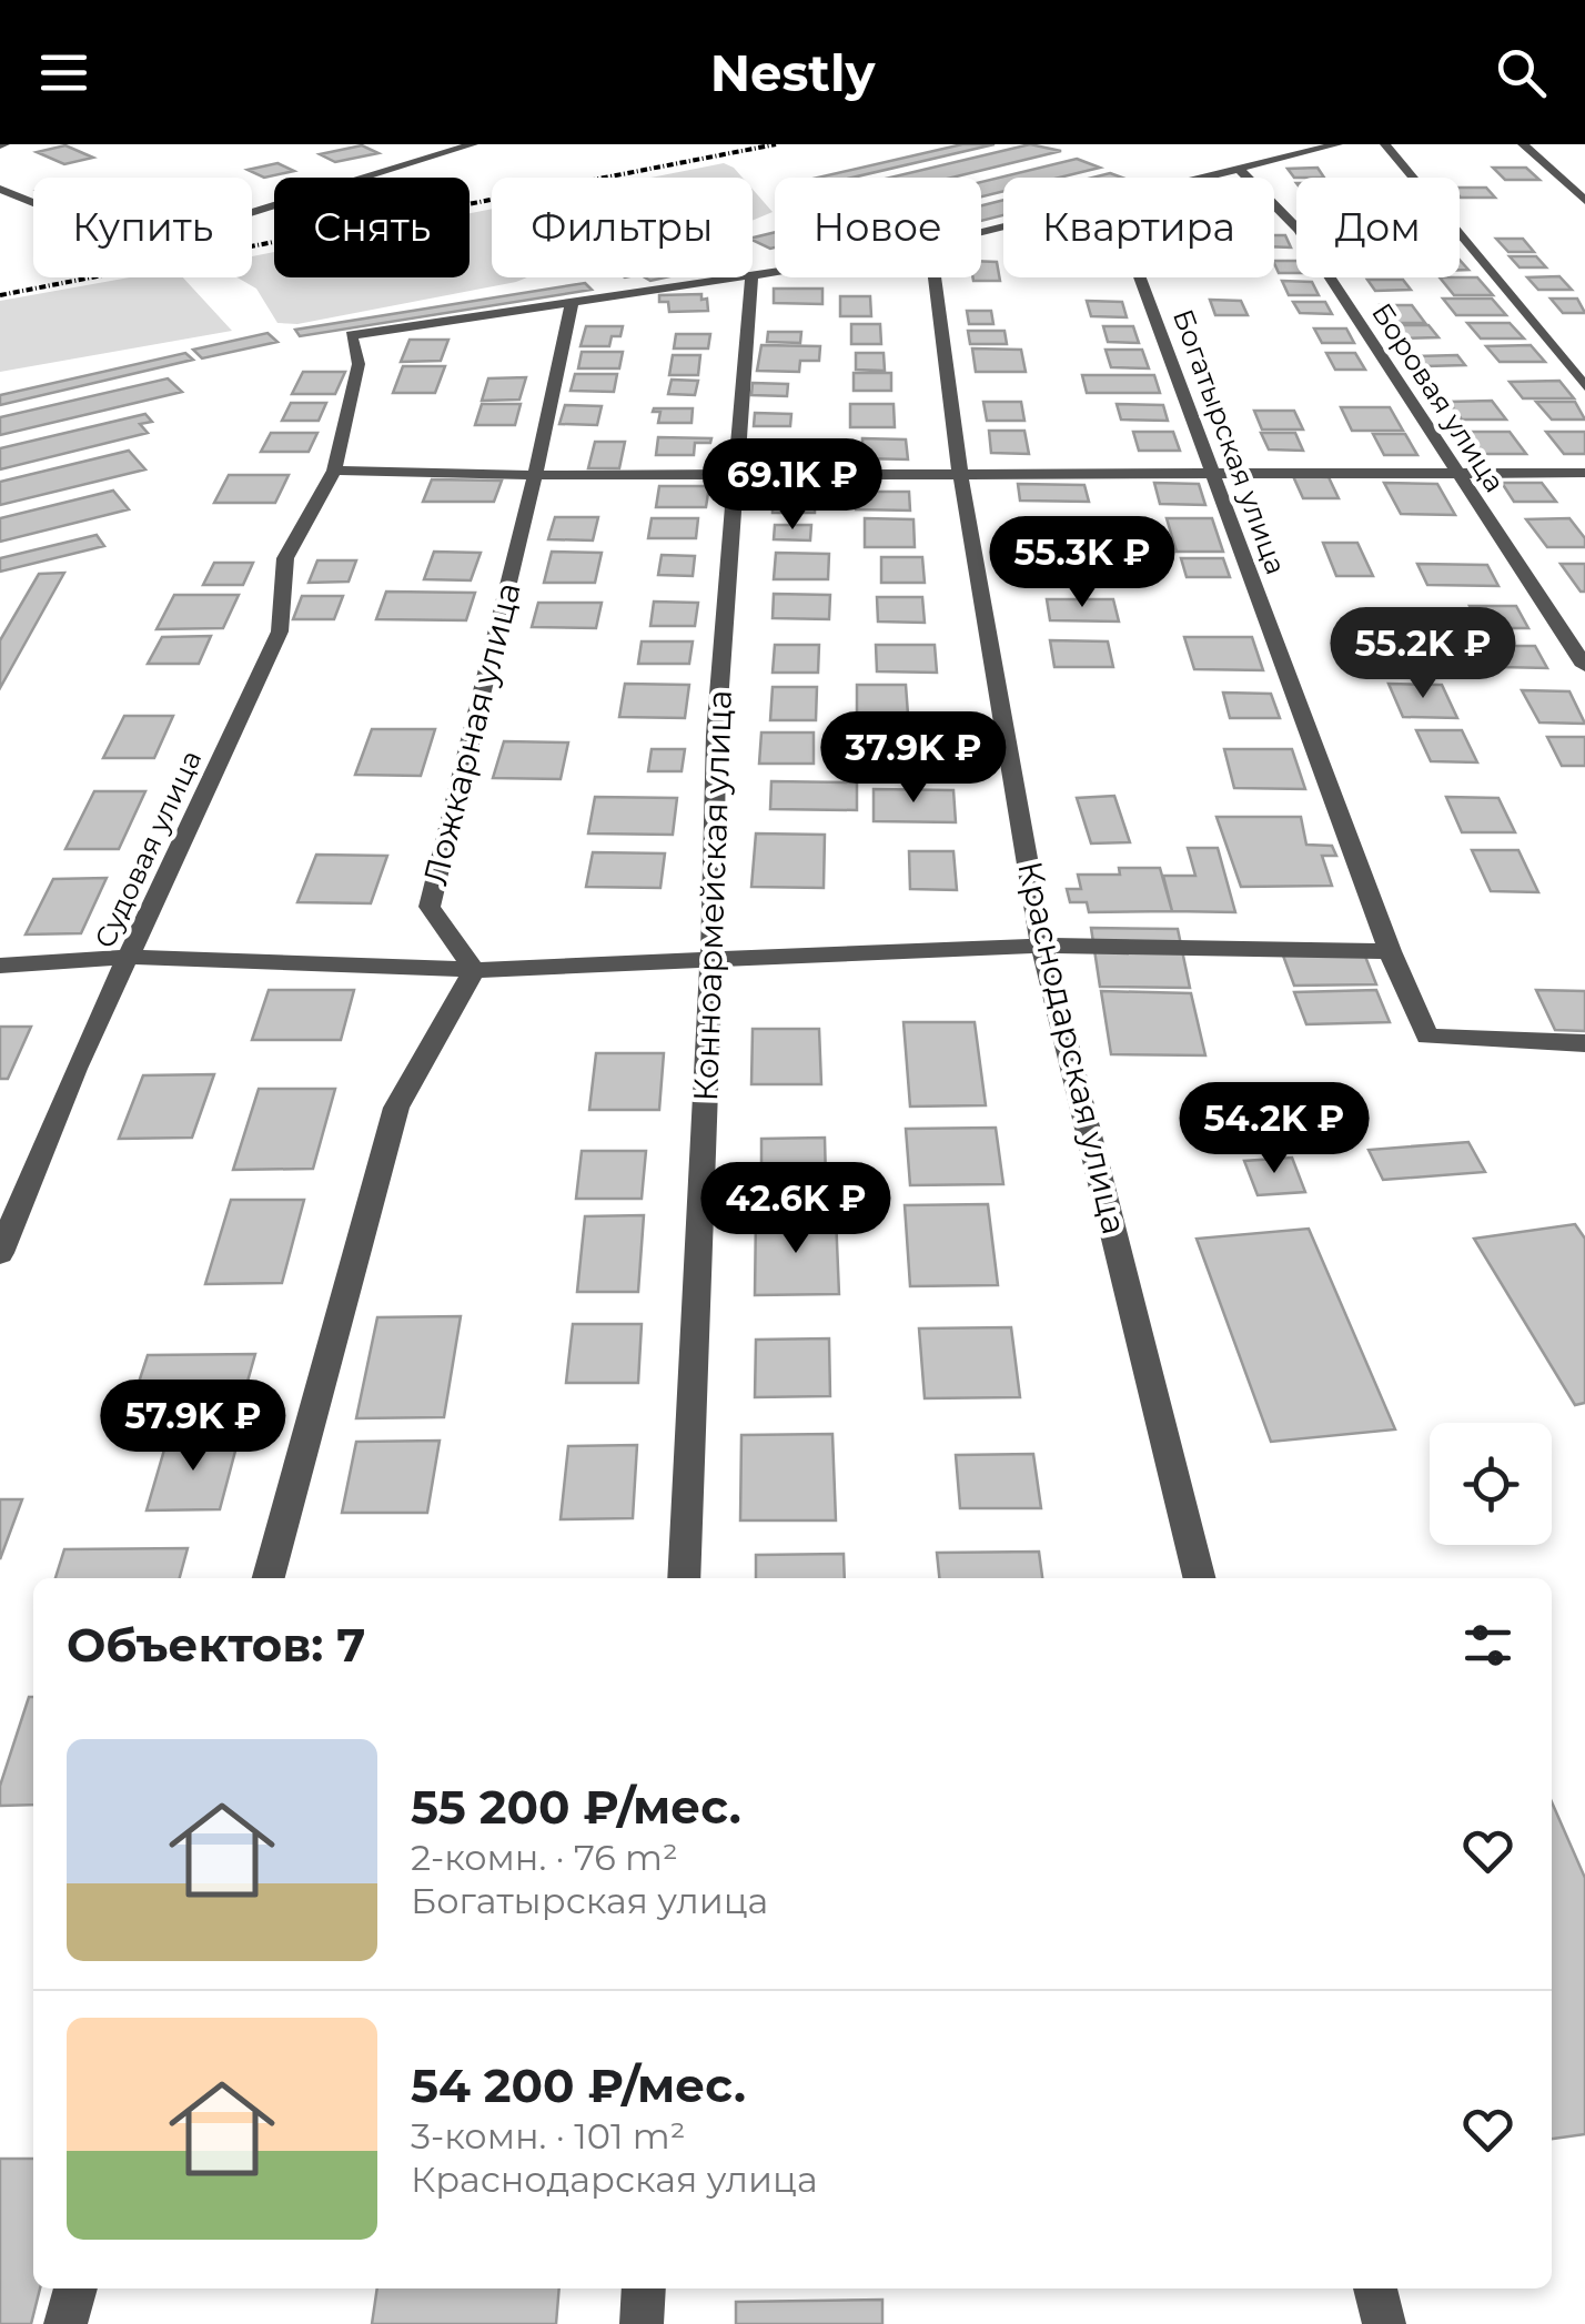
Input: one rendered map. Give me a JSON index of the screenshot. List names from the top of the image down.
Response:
{
  "streets": {
    "street": [
      "Боровая улица",
      "Богатырская улица",
      "Ложкарная улица",
      "Судовая улица",
      "Конноармейская улица",
      "Краснодарская улица"
    ]
  },
  "crossings": [
    ["Ложкарная улица", "Судовая улица"]
  ],
  "page": {
    "header": "Nestly",
    "chip": [
      "Купить",
      "Снять",
      "Фильтры",
      "Новое",
      "Квартира",
      "Дом"
    ],
    "price": [
      "69.1K ₽",
      "55.3K ₽",
      "55.2K ₽",
      "37.9K ₽",
      "54.2K ₽",
      "42.6K ₽",
      "57.9K ₽"
    ],
    "heading": "Объектов: 7",
    "list": [
      {
        "name": "55 200 ₽/мес.",
        "note": "2-комн. · 76 m² · Богатырская улица"
      },
      {
        "name": "54 200 ₽/мес.",
        "note": "3-комн. · 101 m² · Краснодарская улица"
      }
    ]
  }
}
